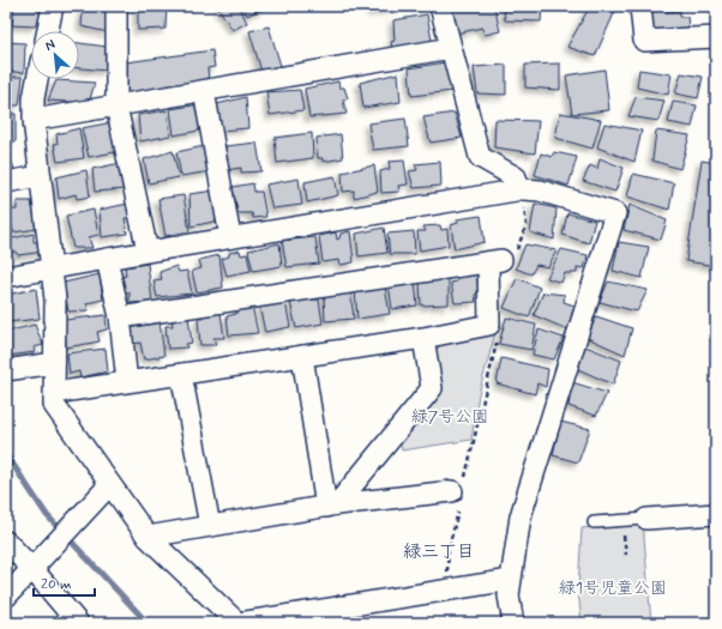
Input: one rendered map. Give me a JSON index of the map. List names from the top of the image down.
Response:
{
  "districts": ["緑三丁目"],
  "parks": ["緑7号公園", "緑1号児童公園"],
  "scale_bar": "20 m",
  "north": "top left"
}
